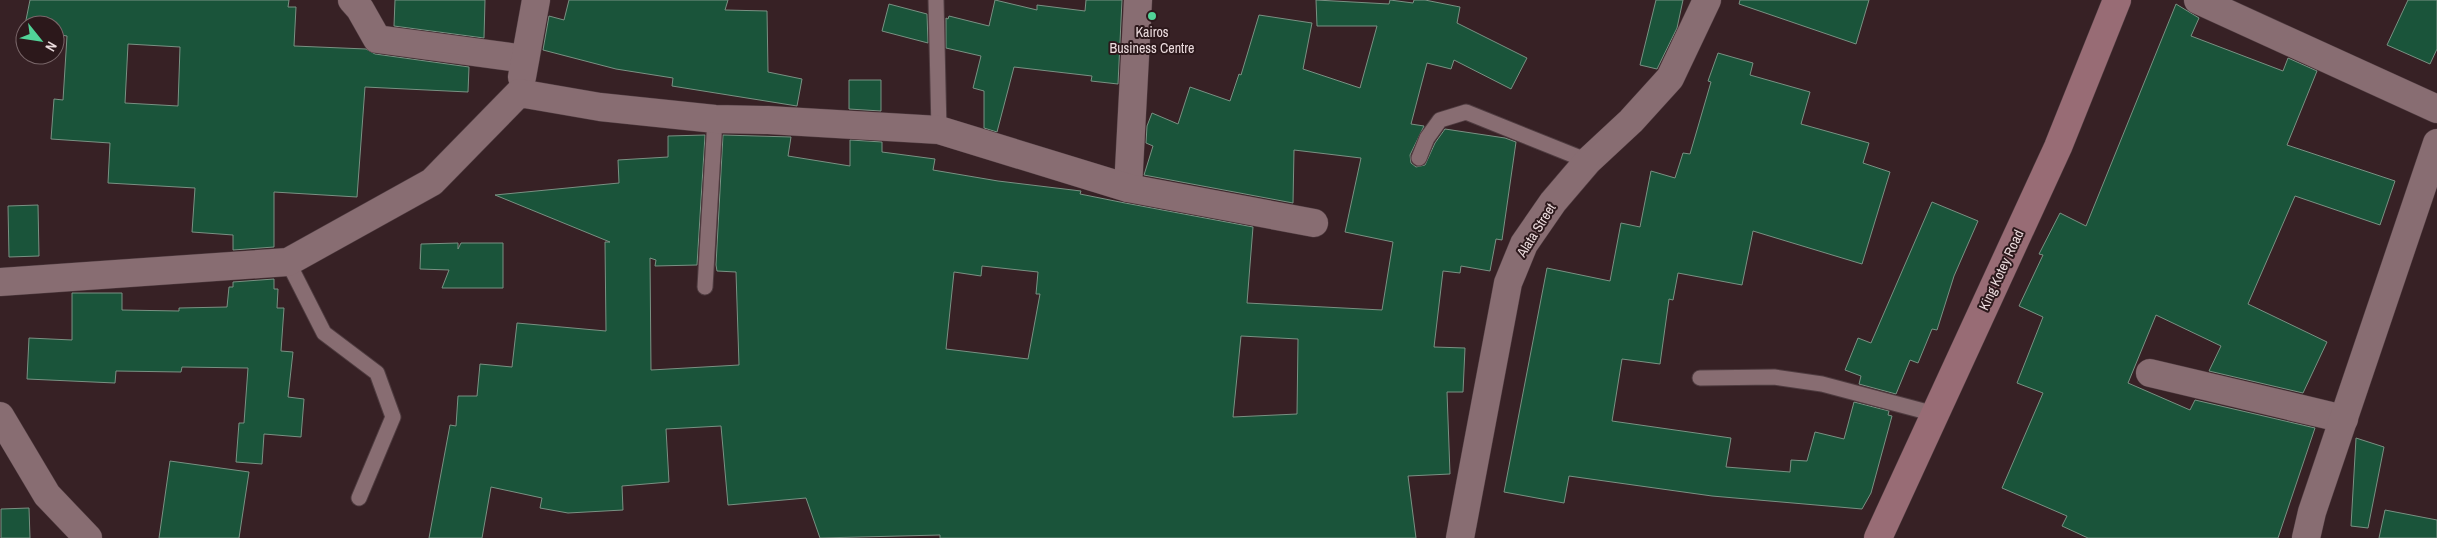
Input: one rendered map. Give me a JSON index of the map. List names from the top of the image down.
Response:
{
  "streets": {
    "street": ["Alata Street", "King Kotey Road"]
  },
  "places": ["Kairos Business Centre"],
  "north": "bottom right"
}
